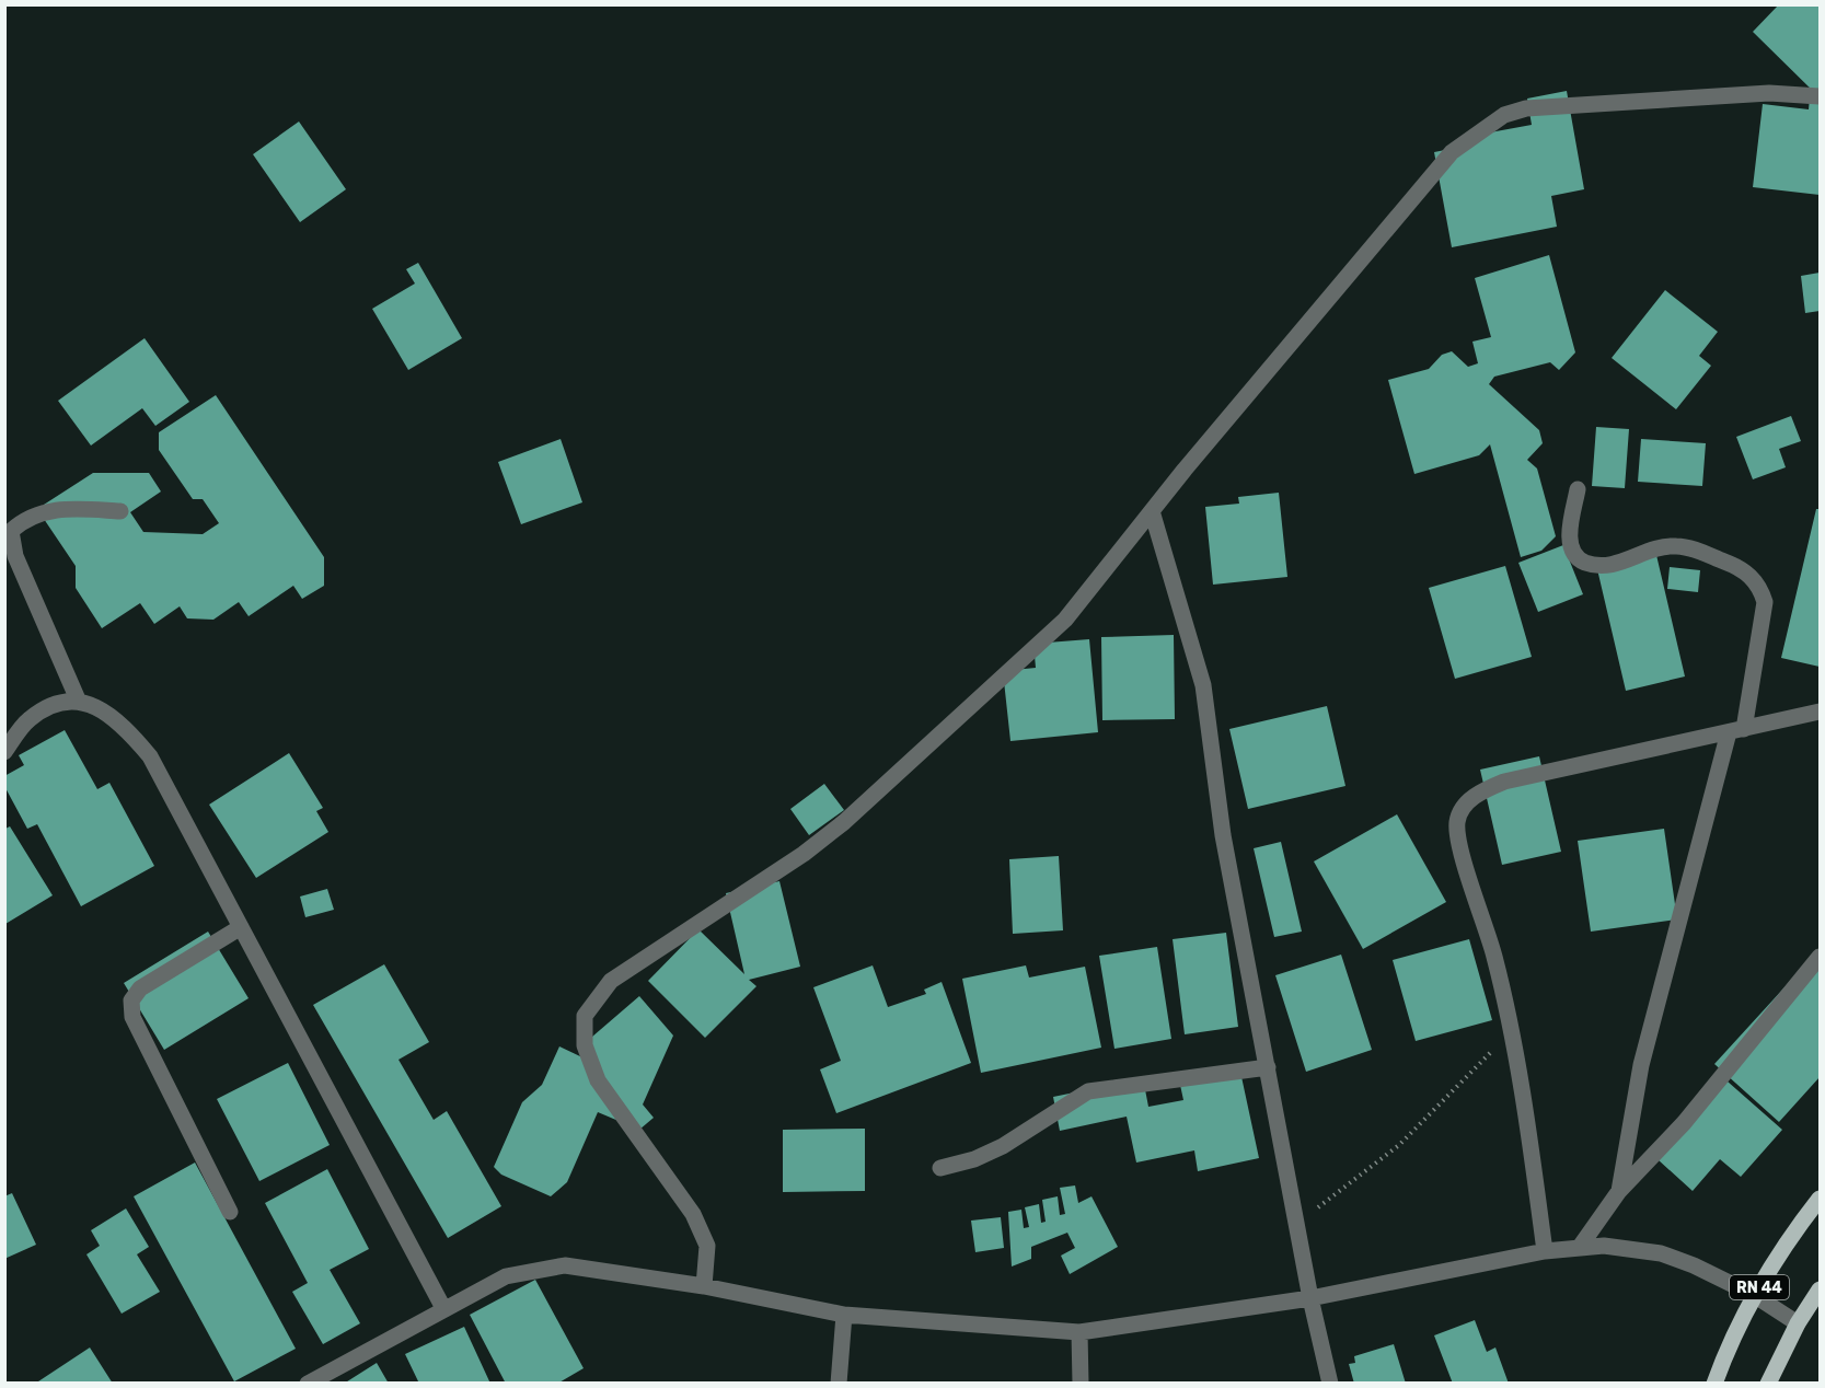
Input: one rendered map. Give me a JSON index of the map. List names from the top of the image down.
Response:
{
  "streets": {
    "main road": ["RN 44"]
  }
}
